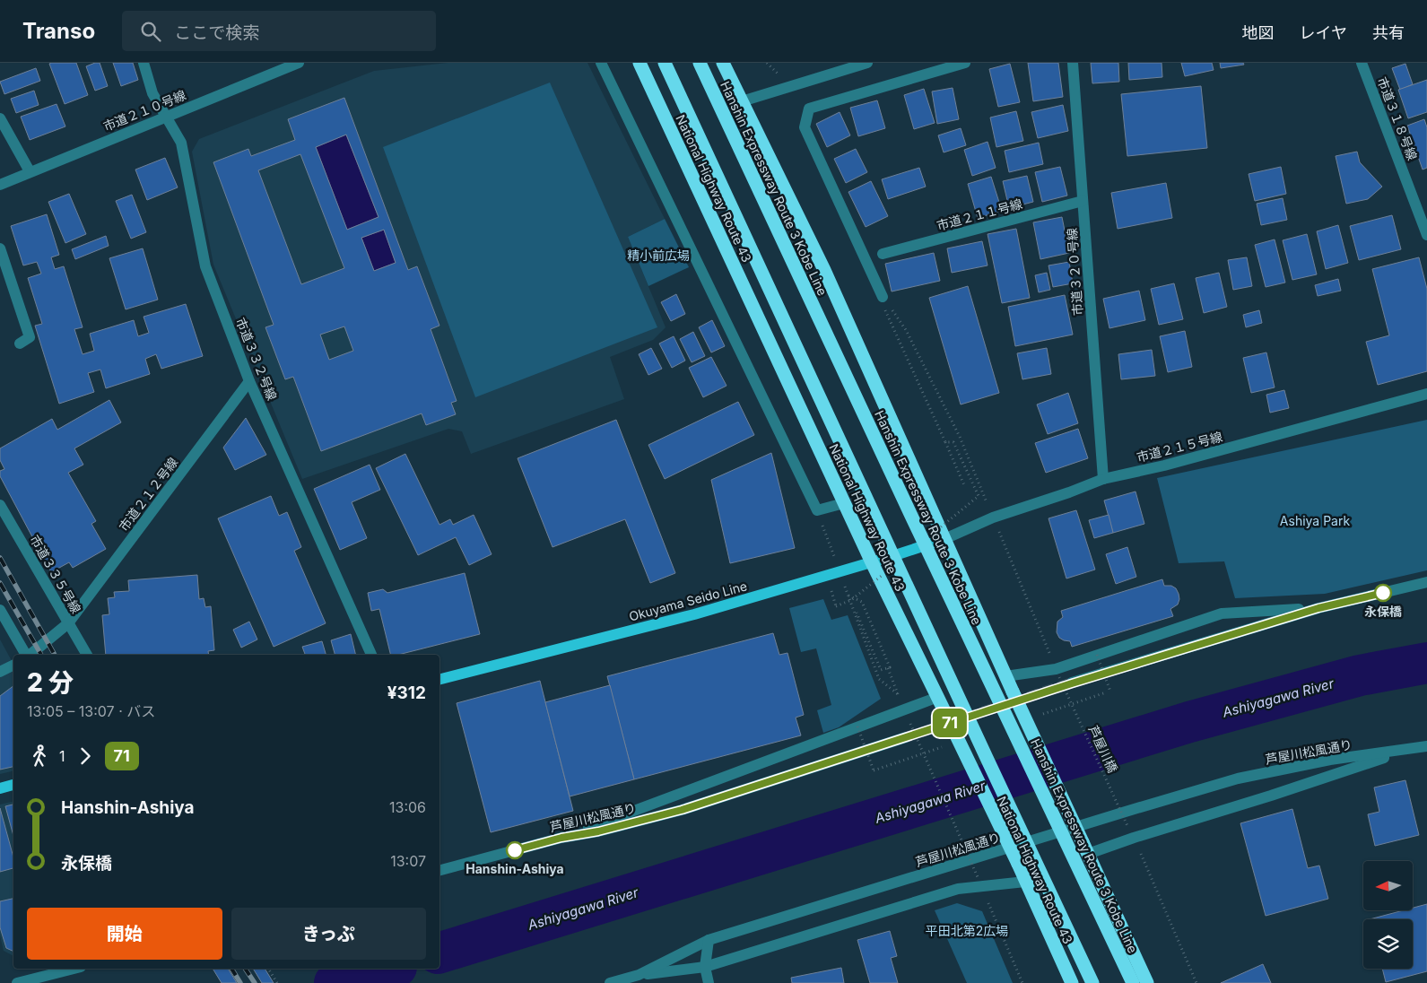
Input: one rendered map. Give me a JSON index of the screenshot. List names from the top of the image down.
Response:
{
  "streets": {
    "highway": ["National Highway Route 43", "Hanshin Expressway Route 3 Kobe Line"],
    "main road": ["Okuyama Seido Line"],
    "street": [
      "市道２１０号線",
      "市道３１８号線",
      "市道２１１号線",
      "市道３２０号線",
      "市道３３２号線",
      "市道２１５号線",
      "市道２１２号線",
      "市道３３５号線",
      "芦屋川松風通り"
    ],
    "path": ["芦屋川橋"]
  },
  "crossings": [
    ["市道２１０号線", "市道３３２号線"],
    ["National Highway Route 43", "Okuyama Seido Line"],
    ["市道２１１号線", "市道３２０号線"],
    ["市道３２０号線", "市道２１５号線"],
    ["市道３３２号線", "市道２１２号線"],
    ["市道２１５号線", "Okuyama Seido Line"],
    ["市道２１５号線", "芦屋川橋"],
    ["市道２１２号線", "市道３３５号線"]
  ],
  "water": ["Ashiyagawa River"],
  "parks": ["精小前広場", "Ashiya Park", "平田北第2広場"],
  "places": ["永保橋", "Hanshin-Ashiya"],
  "lines": ["bus line 71"],
  "north": "left",
  "page": {
    "header": "Transo",
    "search": "ここで検索",
    "nav": ["地図", "レイヤ", "共有"],
    "on_map": "71",
    "heading": ["2 分", "13:05 – 13:07 · バス", "¥312"],
    "legs": ["1", "71"],
    "list": [
      {
        "name": "Hanshin-Ashiya",
        "value": "13:06"
      },
      {
        "name": "永保橋",
        "value": "13:07"
      }
    ],
    "buttons": ["開始", "きっぷ"]
  }
}
